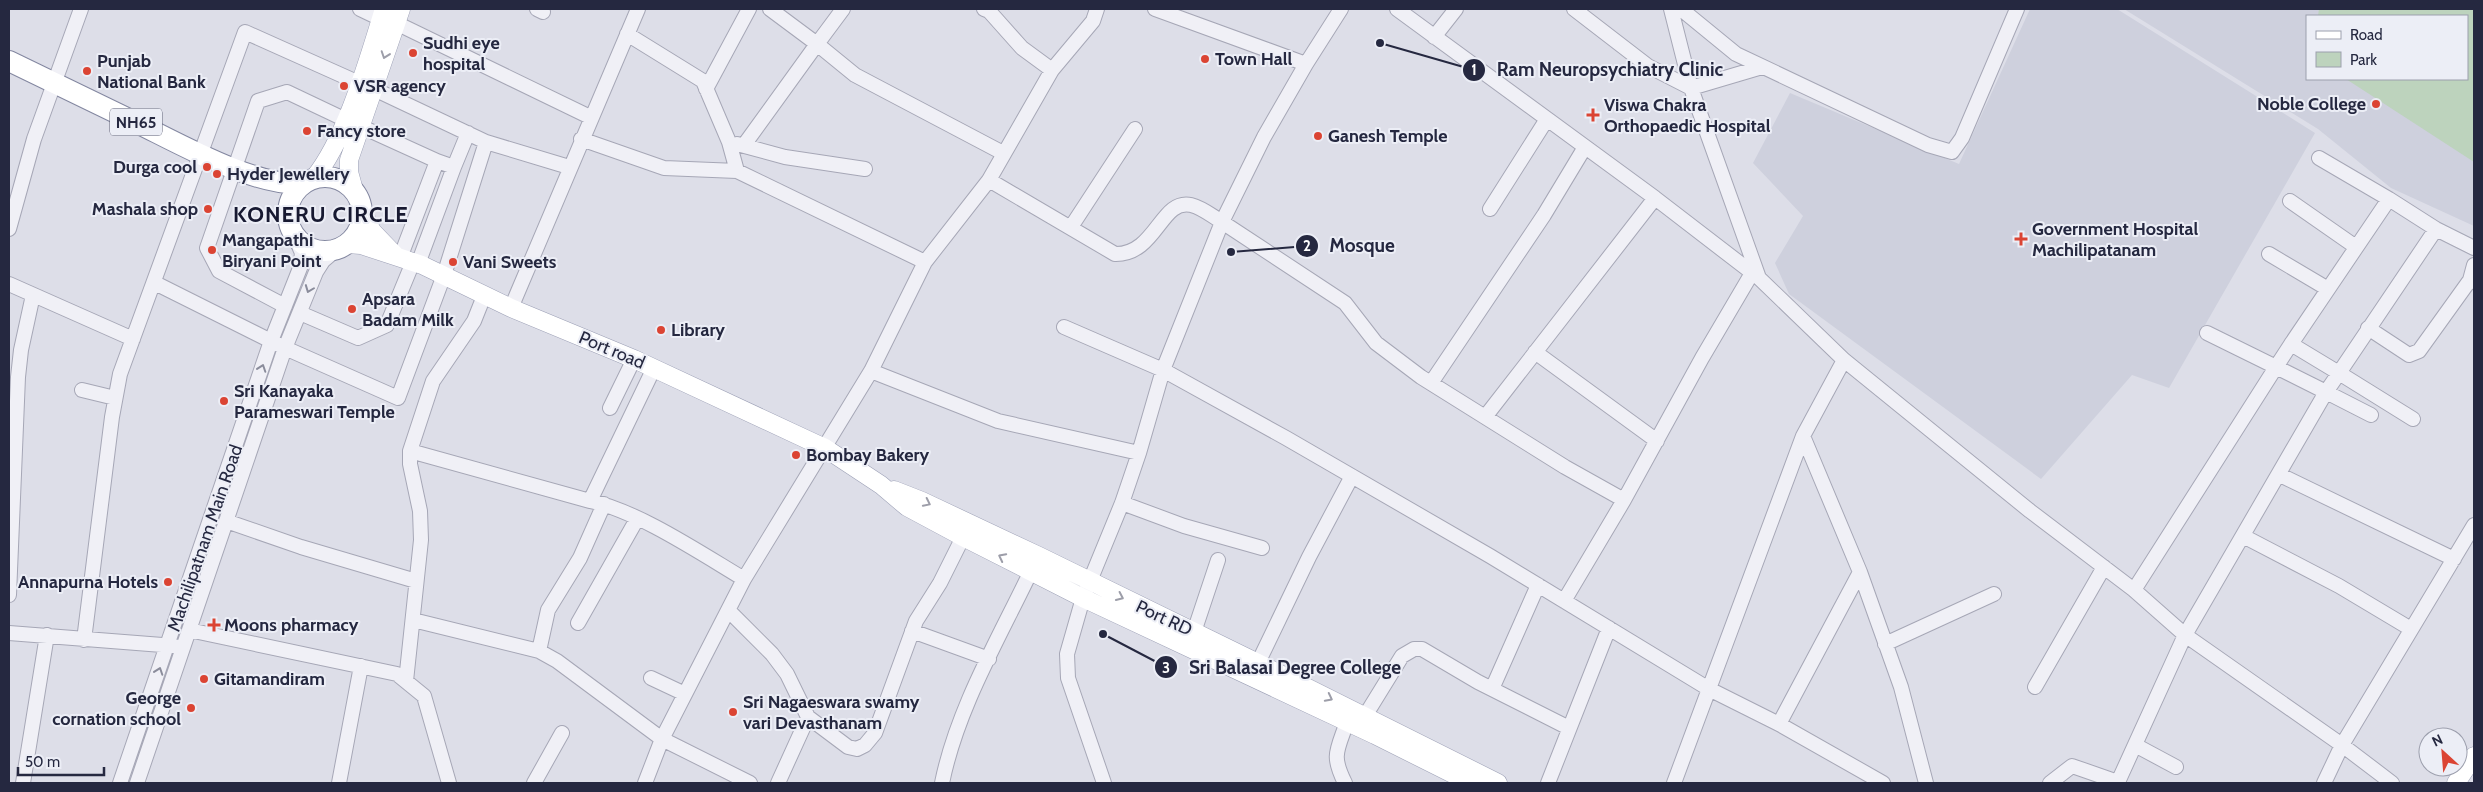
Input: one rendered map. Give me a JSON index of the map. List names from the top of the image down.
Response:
{
  "streets": {
    "highway": ["NH65"],
    "main road": ["Port road", "Port RD"],
    "street": ["Machilipatnam Main Road"]
  },
  "crossings": [
    ["NH65", "Port road"],
    ["NH65", "Machilipatnam Main Road"],
    ["Port road", "Machilipatnam Main Road"],
    ["Port road", "Port RD"]
  ],
  "districts": ["KONERU CIRCLE"],
  "places": {
    "other": [
      "Ram Neuropsychiatry Clinic",
      "Sudhi eye hospital",
      "Town Hall",
      "Punjab National Bank",
      "VSR agency",
      "Noble College",
      "Fancy store",
      "Ganesh Temple",
      "Durga cool",
      "Hyder Jewellery",
      "Mashala shop",
      "Mangapathi Biryani Point",
      "Mosque",
      "Vani Sweets",
      "Apsara Badam Milk",
      "Library",
      "Sri Kanayaka Parameswari Temple",
      "Bombay Bakery",
      "Annapurna Hotels",
      "Sri Balasai Degree College",
      "Gitamandiram",
      "George cornation school",
      "Sri Nagaeswara swamy vari Devasthanam"
    ],
    "health": ["Viswa Chakra Orthopaedic Hospital", "Government Hospital Machilipatanam", "Moons pharmacy"]
  },
  "legend": ["Road", "Park"],
  "scale_bar": "50 m",
  "north": "top left"
}
